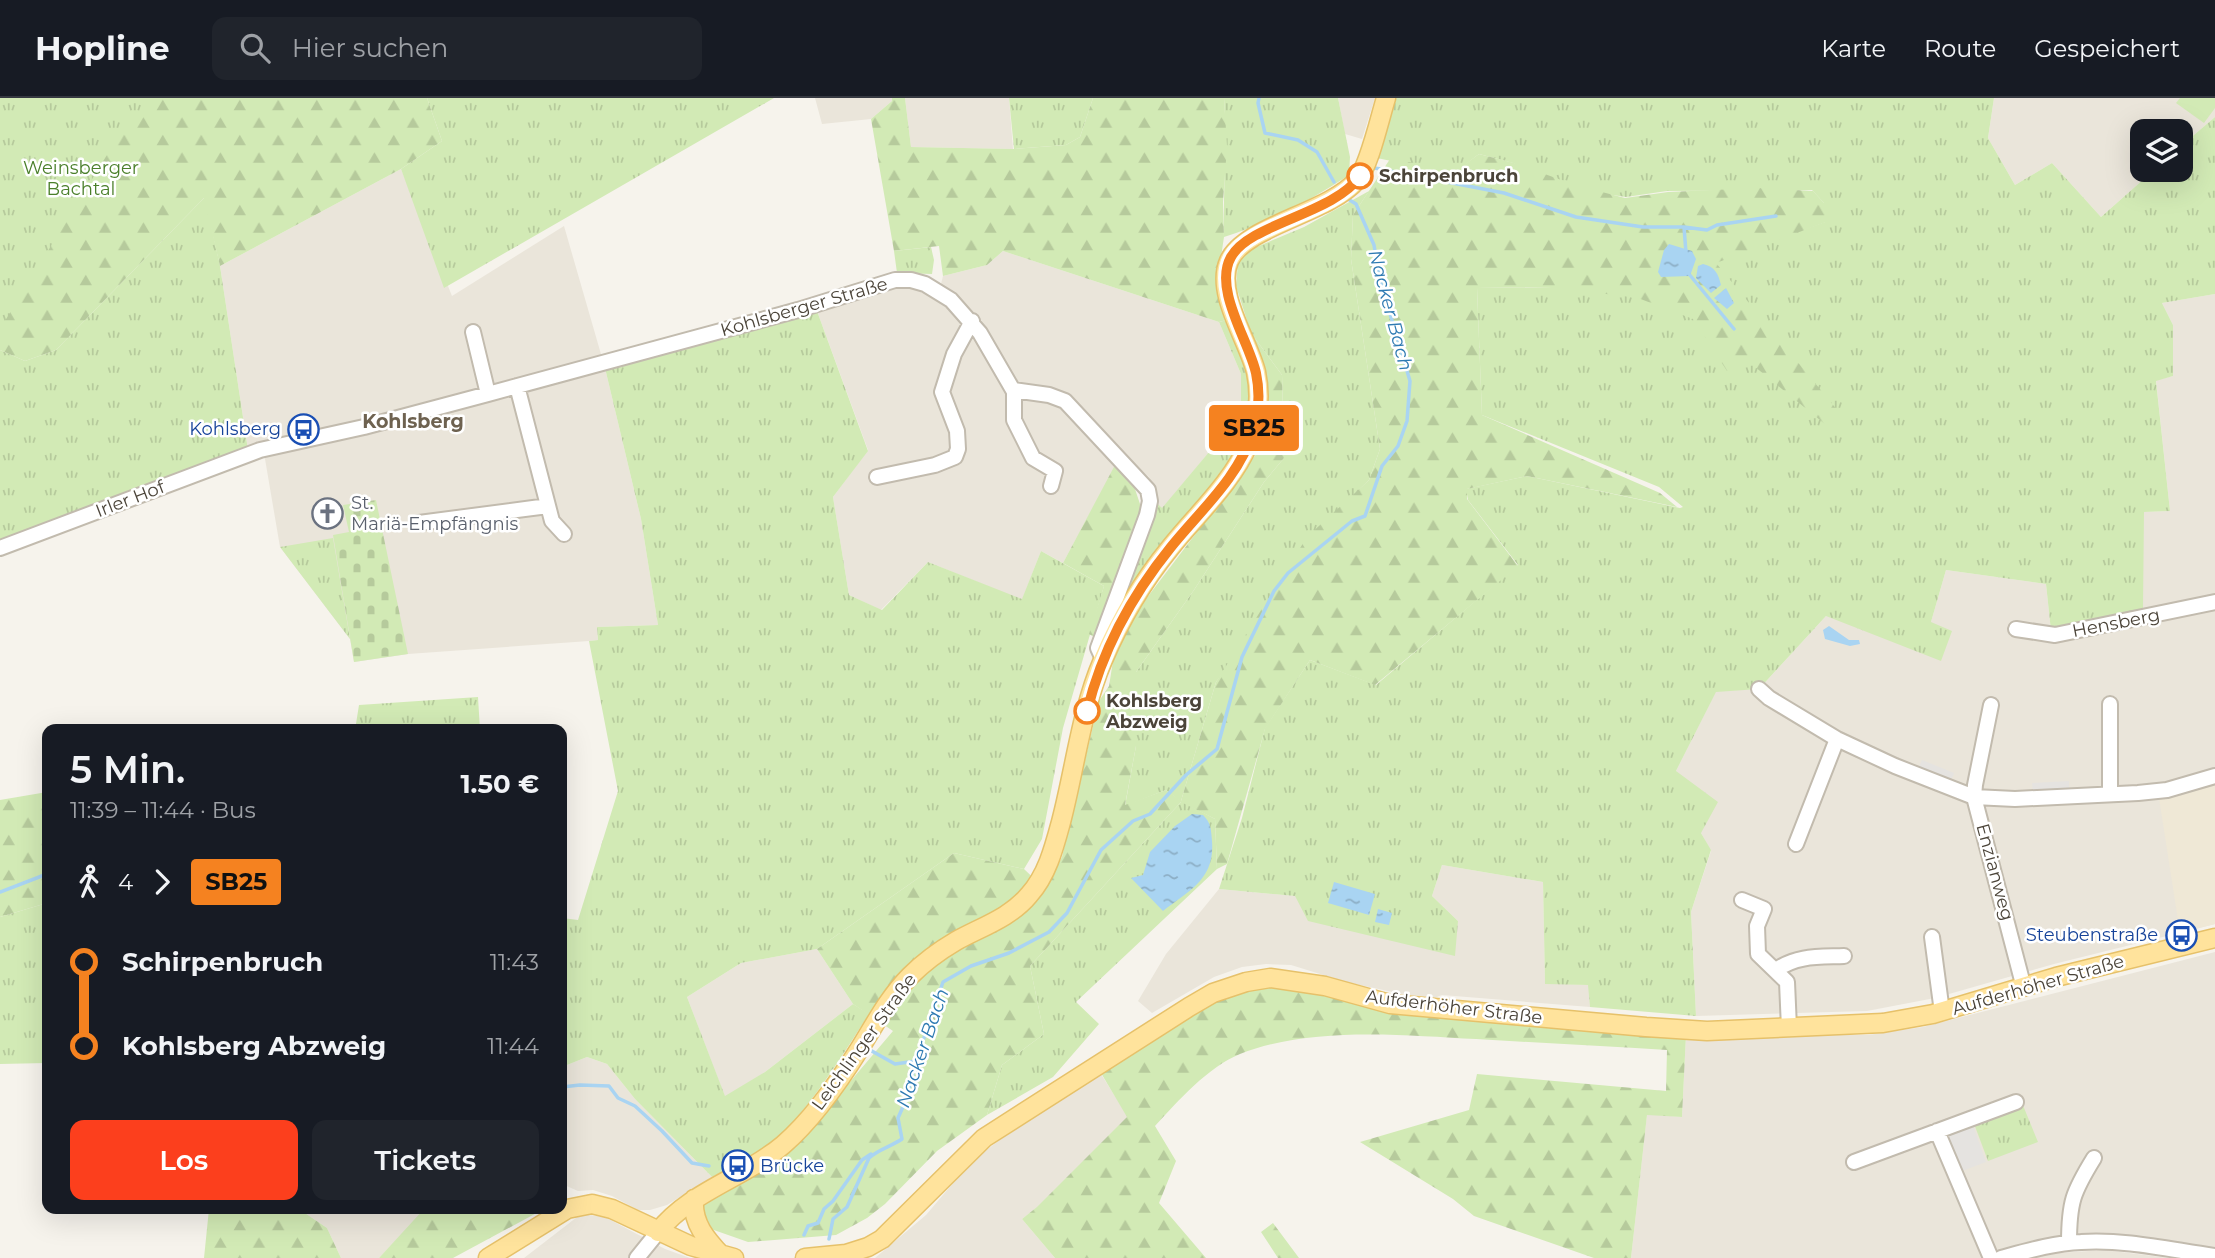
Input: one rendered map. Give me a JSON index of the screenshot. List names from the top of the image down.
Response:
{
  "streets": {
    "main road": ["Aufderhöher Straße", "Leichlinger Straße"],
    "street": [
      "Kohlsberger Straße",
      "Irler Hof",
      "Hensberg",
      "Enzianweg"
    ]
  },
  "crossings": [
    ["Kohlsberger Straße", "Irler Hof"],
    ["Enzianweg", "Aufderhöher Straße"]
  ],
  "districts": ["Kohlsberg"],
  "water": ["Nacker Bach"],
  "parks": ["Weinsberger Bachtal"],
  "places": {
    "other": ["Schirpenbruch", "Kohlsberg Abzweig"],
    "bus stop": ["Kohlsberg", "Steubenstraße", "Brücke"],
    "church": ["St. Mariä-Empfängnis"]
  },
  "lines": ["bus line SB25"],
  "page": {
    "header": "Hopline",
    "search": "Hier suchen",
    "nav": ["Karte", "Route", "Gespeichert"],
    "on_map": "SB25",
    "heading": ["5 Min.", "11:39 – 11:44 · Bus", "1.50 €"],
    "legs": ["4", "SB25"],
    "list": [
      {
        "name": "Schirpenbruch",
        "value": "11:43"
      },
      {
        "name": "Kohlsberg Abzweig",
        "value": "11:44"
      }
    ],
    "buttons": ["Los", "Tickets"]
  }
}
